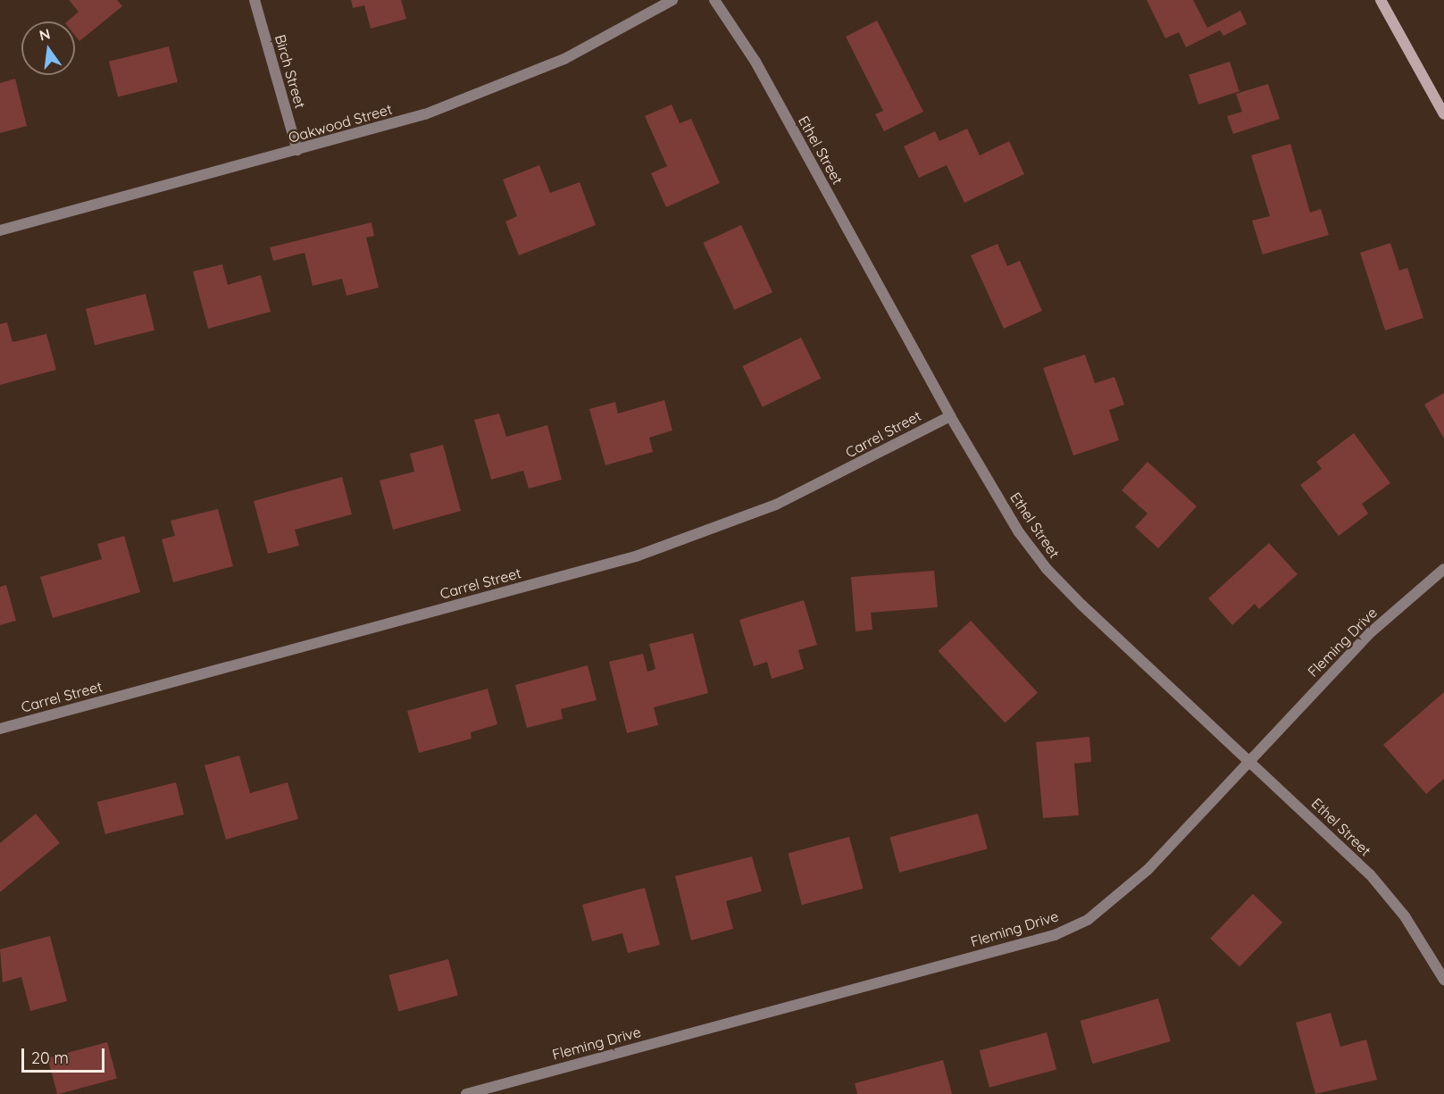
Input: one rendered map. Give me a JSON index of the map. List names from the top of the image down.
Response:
{
  "streets": {
    "street": [
      "Birch Street",
      "Oakwood Street",
      "Ethel Street",
      "Carrel Street",
      "Fleming Drive"
    ]
  },
  "crossings": [
    ["Birch Street", "Oakwood Street"],
    ["Ethel Street", "Carrel Street"],
    ["Ethel Street", "Fleming Drive"]
  ],
  "scale_bar": "20 m",
  "north": "top"
}
